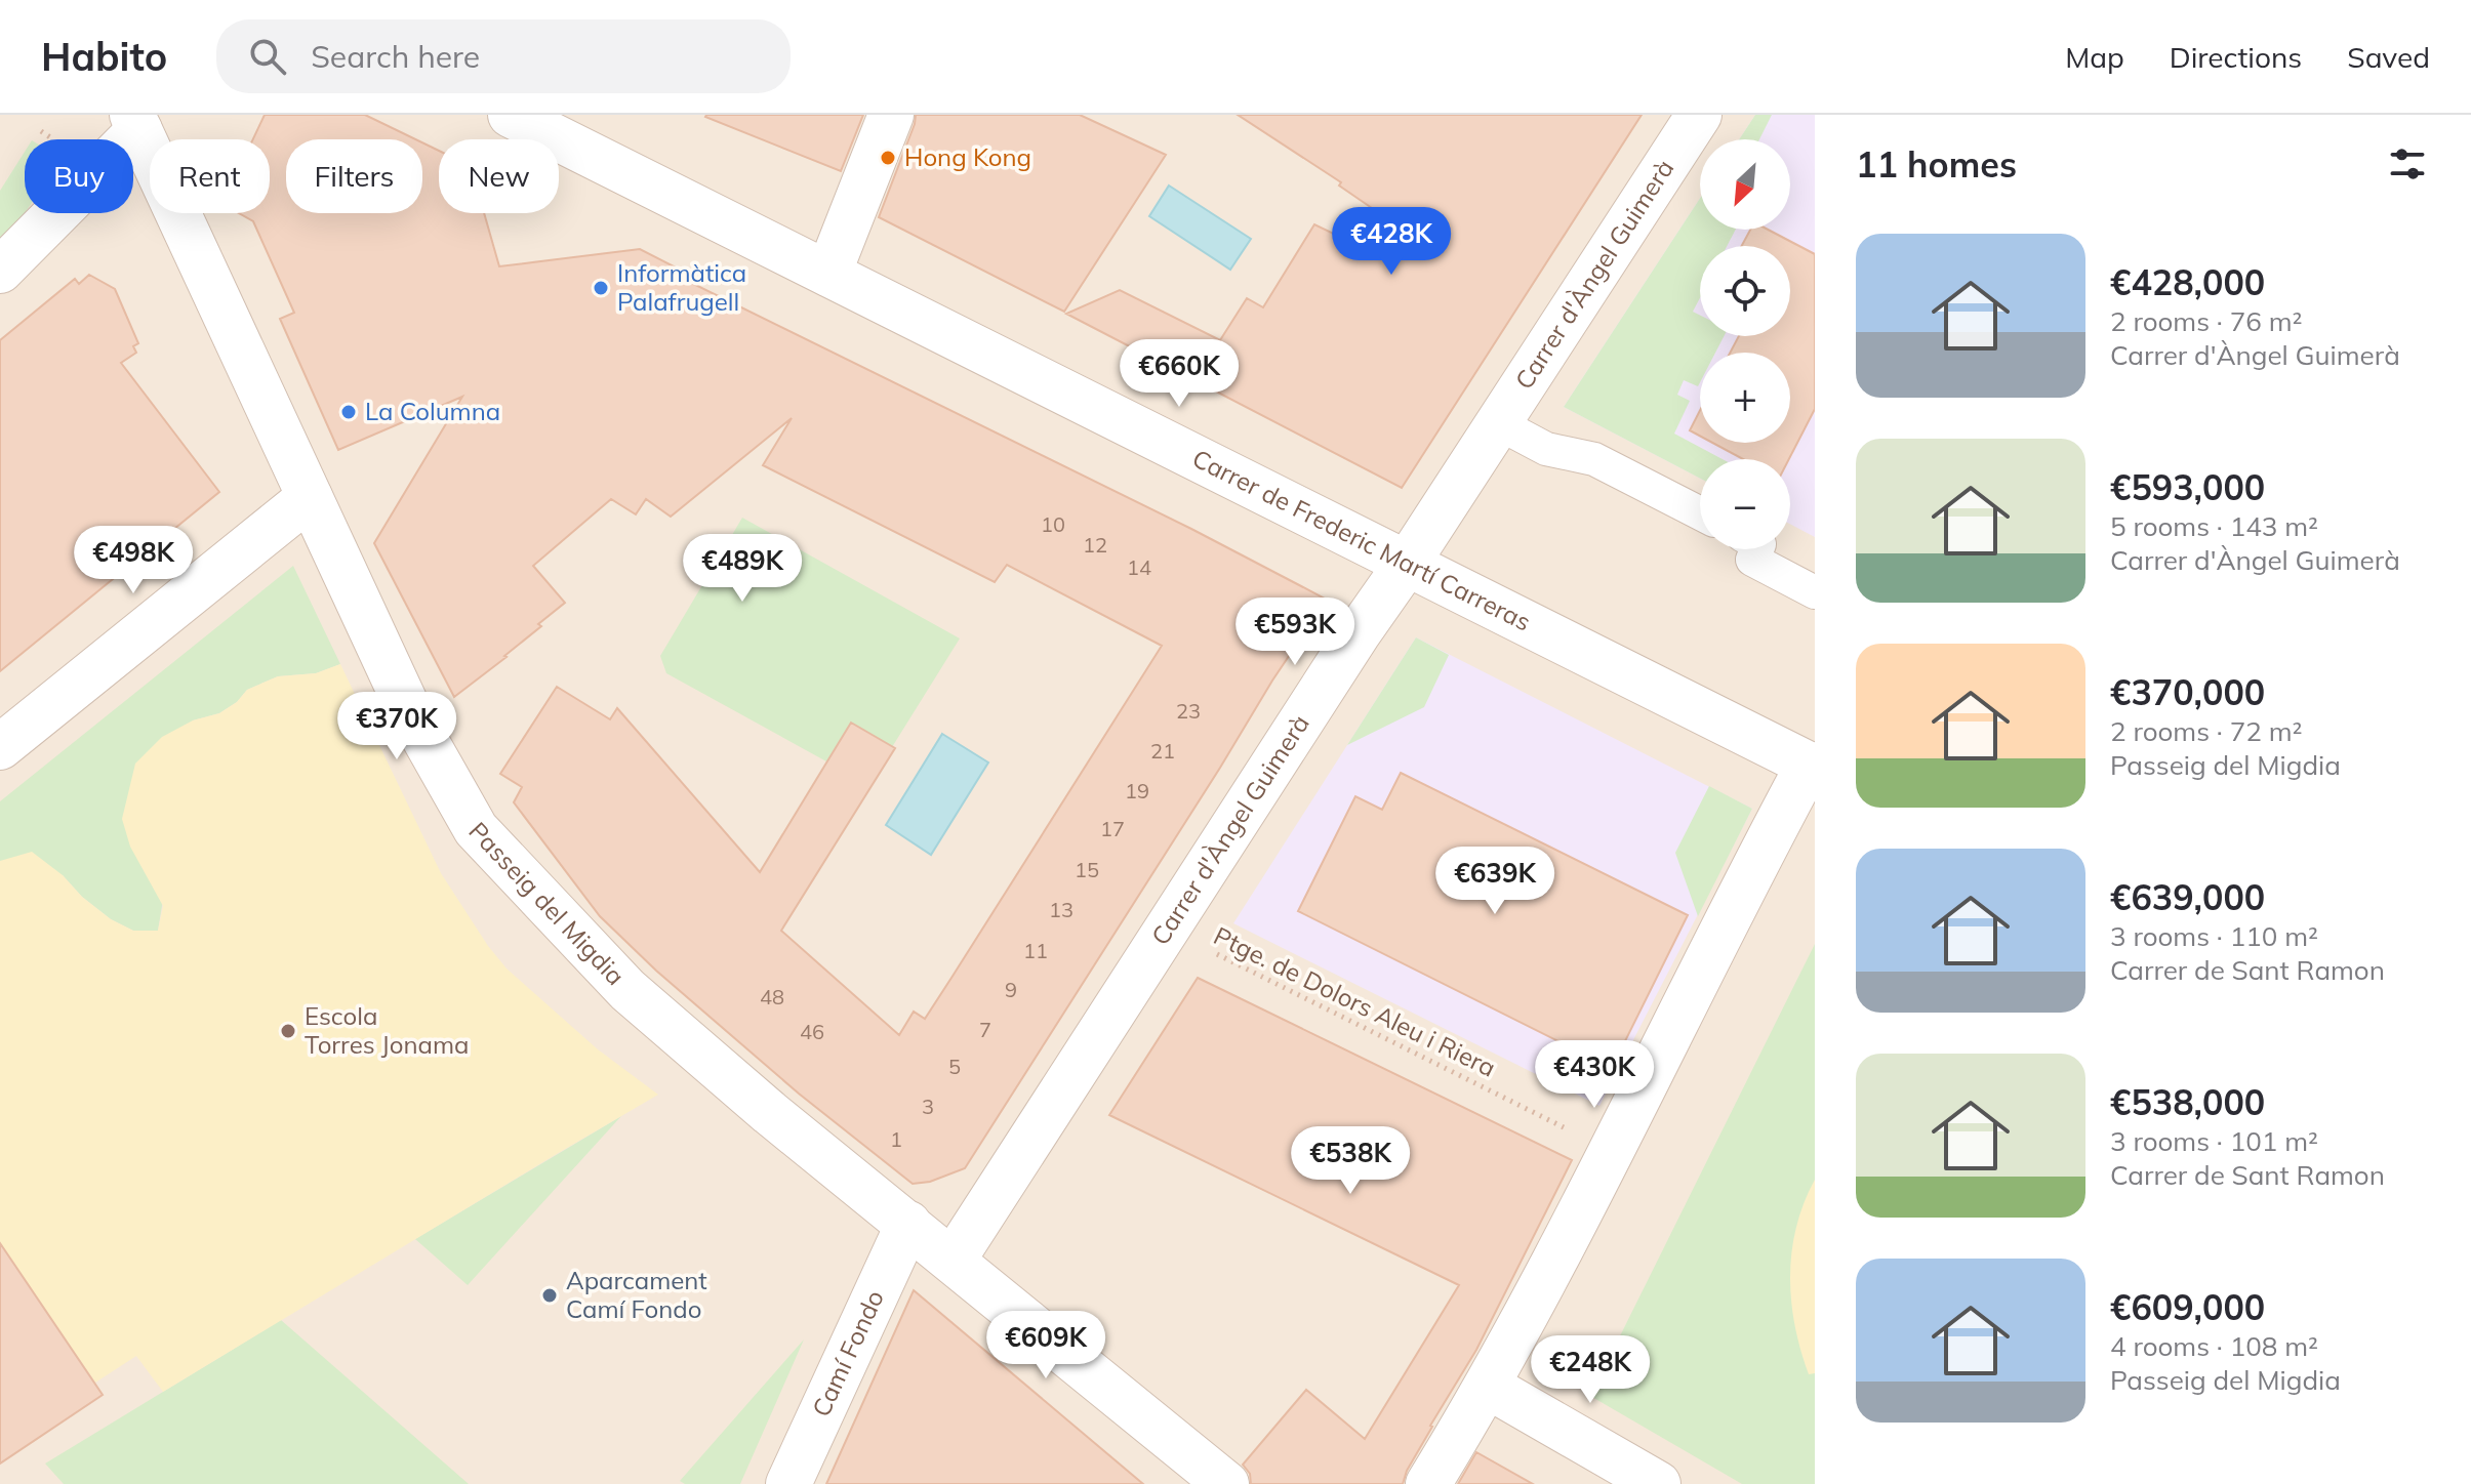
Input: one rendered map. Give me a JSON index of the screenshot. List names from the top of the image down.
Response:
{
  "streets": {
    "street": [
      "Carrer d'Àngel Guimerà",
      "Carrer de Frederic Martí Carreras",
      "Passeig del Migdia",
      "Camí Fondo"
    ],
    "path": ["Ptge. de Dolors Aleu i Riera"]
  },
  "crossings": [
    ["Carrer d'Àngel Guimerà", "Carrer de Frederic Martí Carreras"],
    ["Carrer d'Àngel Guimerà", "Passeig del Migdia"],
    ["Carrer d'Àngel Guimerà", "Ptge. de Dolors Aleu i Riera"],
    ["Passeig del Migdia", "Camí Fondo"]
  ],
  "places": [
    "Hong Kong",
    "Informàtica Palafrugell",
    "La Columna",
    "Escola Torres Jonama",
    "Aparcament Camí Fondo"
  ],
  "house_numbers": [
    "10",
    "12",
    "14",
    "23",
    "21",
    "19",
    "17",
    "15",
    "13",
    "11",
    "9",
    "48",
    "7",
    "46",
    "5",
    "3",
    "1"
  ],
  "north": "bottom left",
  "page": {
    "header": "Habito",
    "search": "Search here",
    "nav": ["Map", "Directions", "Saved"],
    "heading": "11 homes",
    "map_buttons": ["+", "−"],
    "chip": [
      "Buy",
      "Rent",
      "Filters",
      "New"
    ],
    "price": [
      "€428K",
      "€660K",
      "€498K",
      "€489K",
      "€593K",
      "€370K",
      "€639K",
      "€430K",
      "€538K",
      "€609K",
      "€248K"
    ],
    "list": [
      {
        "name": "€428,000",
        "note": "2 rooms · 76 m² · Carrer d'Àngel Guimerà"
      },
      {
        "name": "€593,000",
        "note": "5 rooms · 143 m² · Carrer d'Àngel Guimerà"
      },
      {
        "name": "€370,000",
        "note": "2 rooms · 72 m² · Passeig del Migdia"
      },
      {
        "name": "€639,000",
        "note": "3 rooms · 110 m² · Carrer de Sant Ramon"
      },
      {
        "name": "€538,000",
        "note": "3 rooms · 101 m² · Carrer de Sant Ramon"
      },
      {
        "name": "€609,000",
        "note": "4 rooms · 108 m² · Passeig del Migdia"
      }
    ]
  }
}
